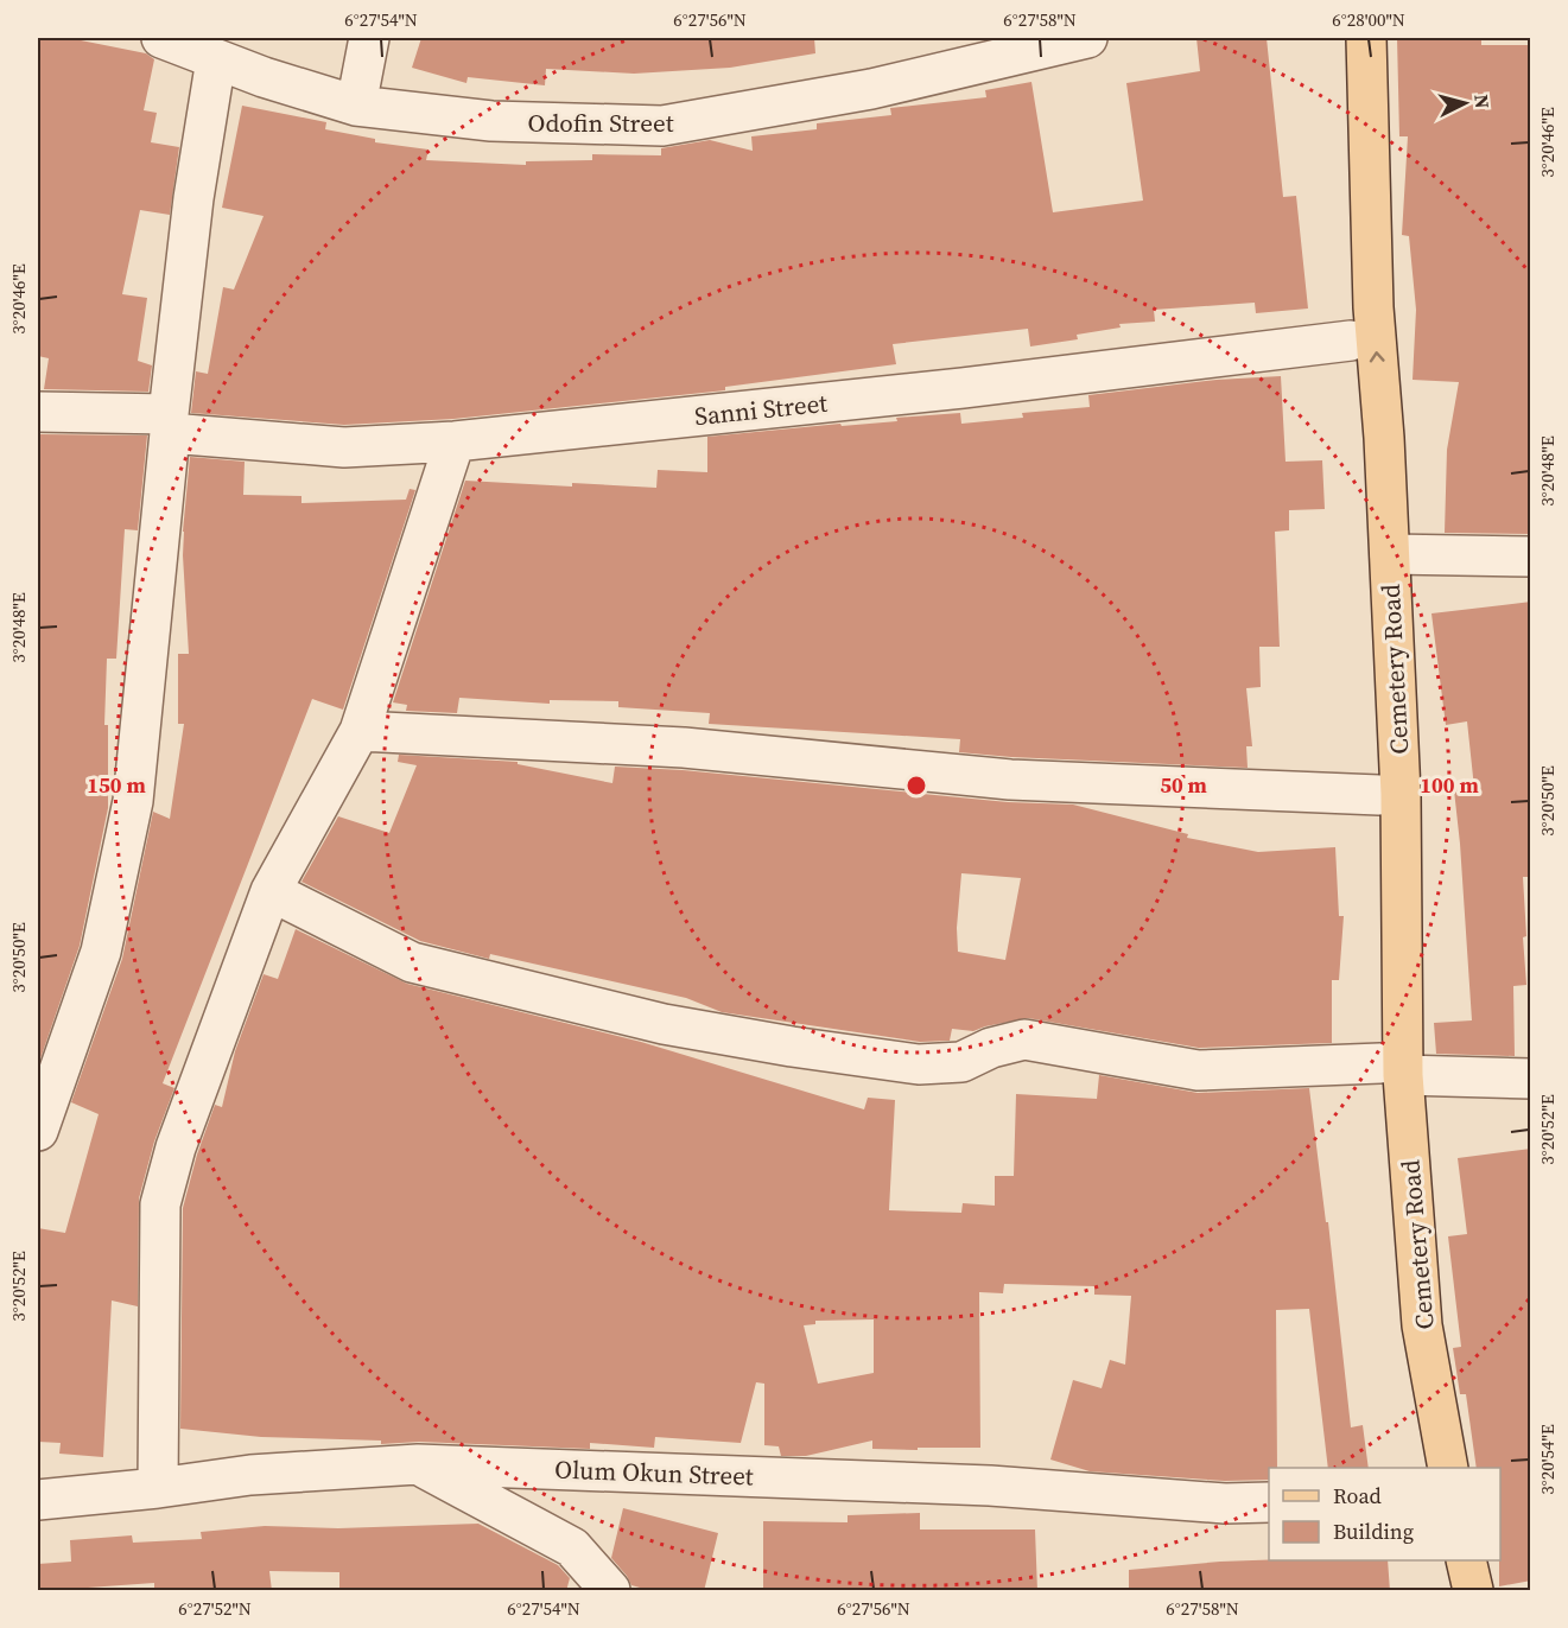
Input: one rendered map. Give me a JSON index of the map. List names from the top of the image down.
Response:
{
  "streets": {
    "main road": ["Cemetery Road"],
    "street": ["Odofin Street", "Sanni Street", "Olum Okun Street"]
  },
  "crossings": [
    ["Sanni Street", "Cemetery Road"]
  ],
  "legend": ["Road", "Building"],
  "north": "right",
  "coordinates": [
    "6°27'54\"N",
    "6°27'56\"N",
    "6°27'58\"N",
    "6°28'00\"N",
    "3°20'46\"E",
    "3°20'48\"E",
    "3°20'50\"E",
    "3°20'52\"E",
    "3°20'54\"E",
    "6°27'52\"N"
  ],
  "rings": ["50 m", "100 m", "150 m"]
}
